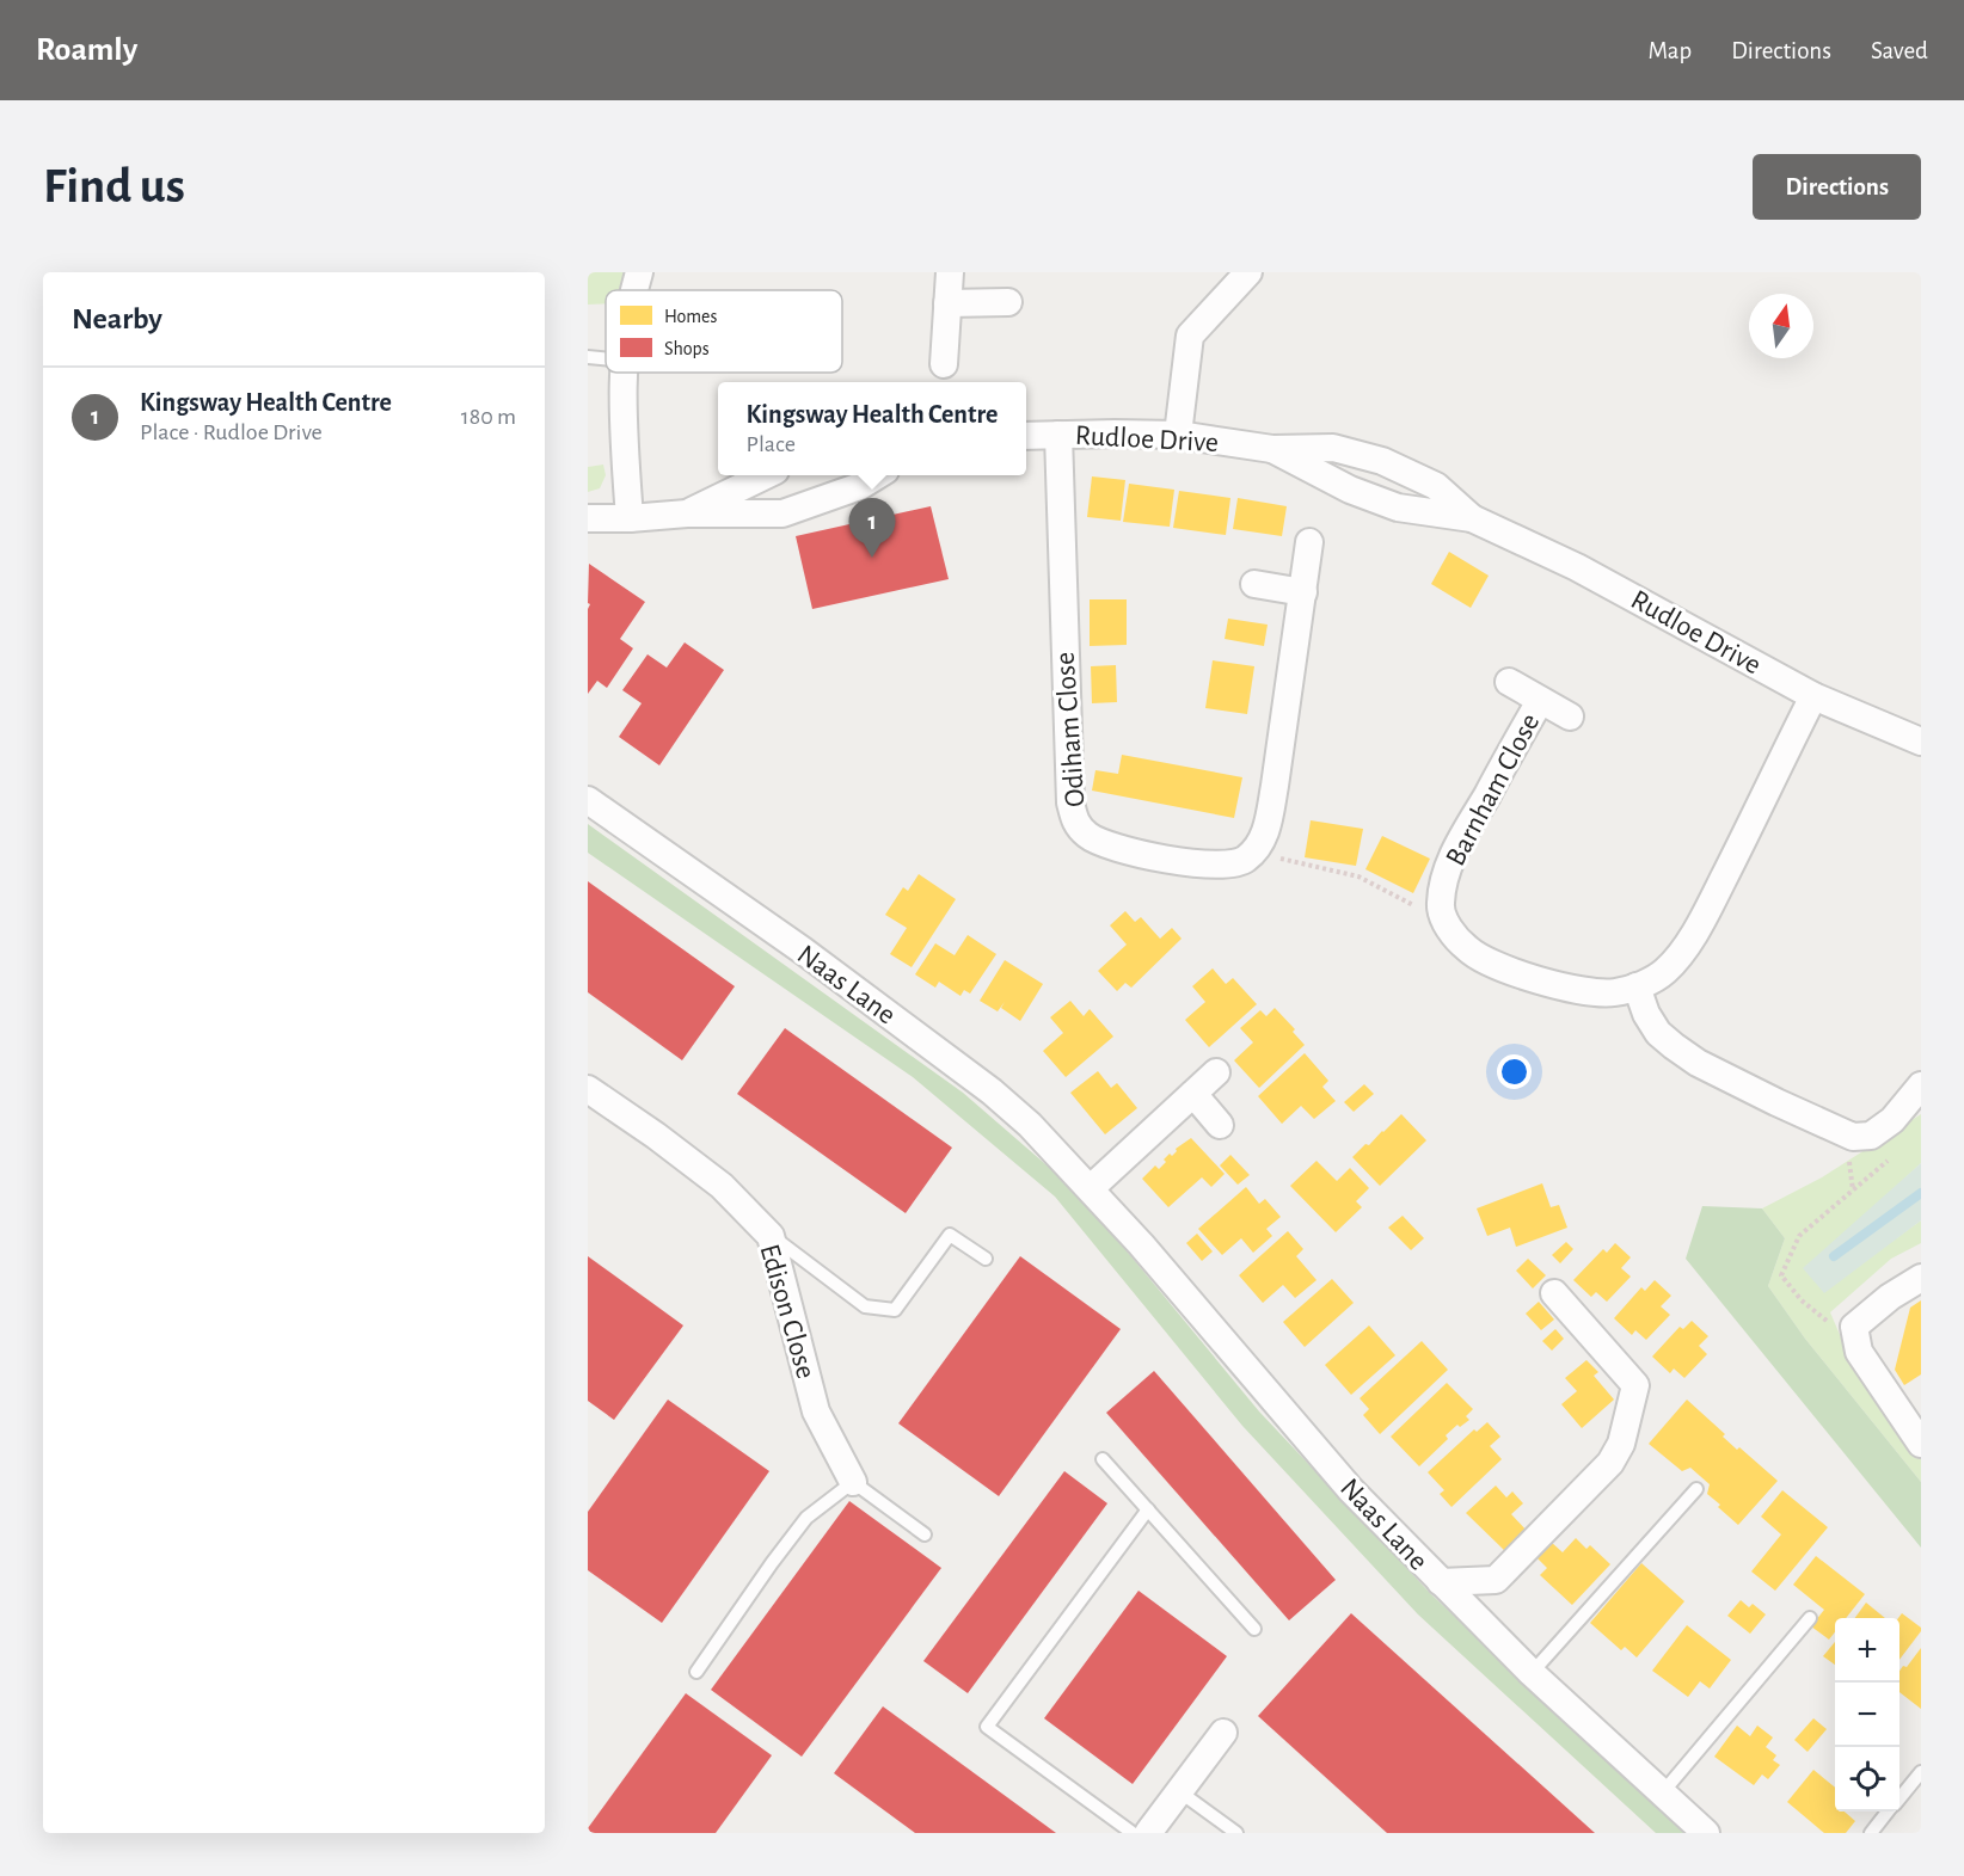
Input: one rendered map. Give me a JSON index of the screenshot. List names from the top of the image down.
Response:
{
  "streets": {
    "street": [
      "Rudloe Drive",
      "Odiham Close",
      "Barnham Close",
      "Naas Lane",
      "Edison Close"
    ]
  },
  "crossings": [
    ["Rudloe Drive", "Odiham Close"]
  ],
  "legend": ["Homes", "Shops"],
  "north": "top",
  "page": {
    "header": "Roamly",
    "nav": ["Map", "Directions", "Saved"],
    "buttons": "Directions",
    "title": "Find us",
    "heading": "Nearby",
    "list": [
      {
        "mark": "1",
        "name": "Kingsway Health Centre",
        "note": "Place · Rudloe Drive",
        "value": "180 m"
      }
    ],
    "popup": ["Kingsway Health Centre", "Place"],
    "pins": "1",
    "map_buttons": ["+", "−"]
  }
}
